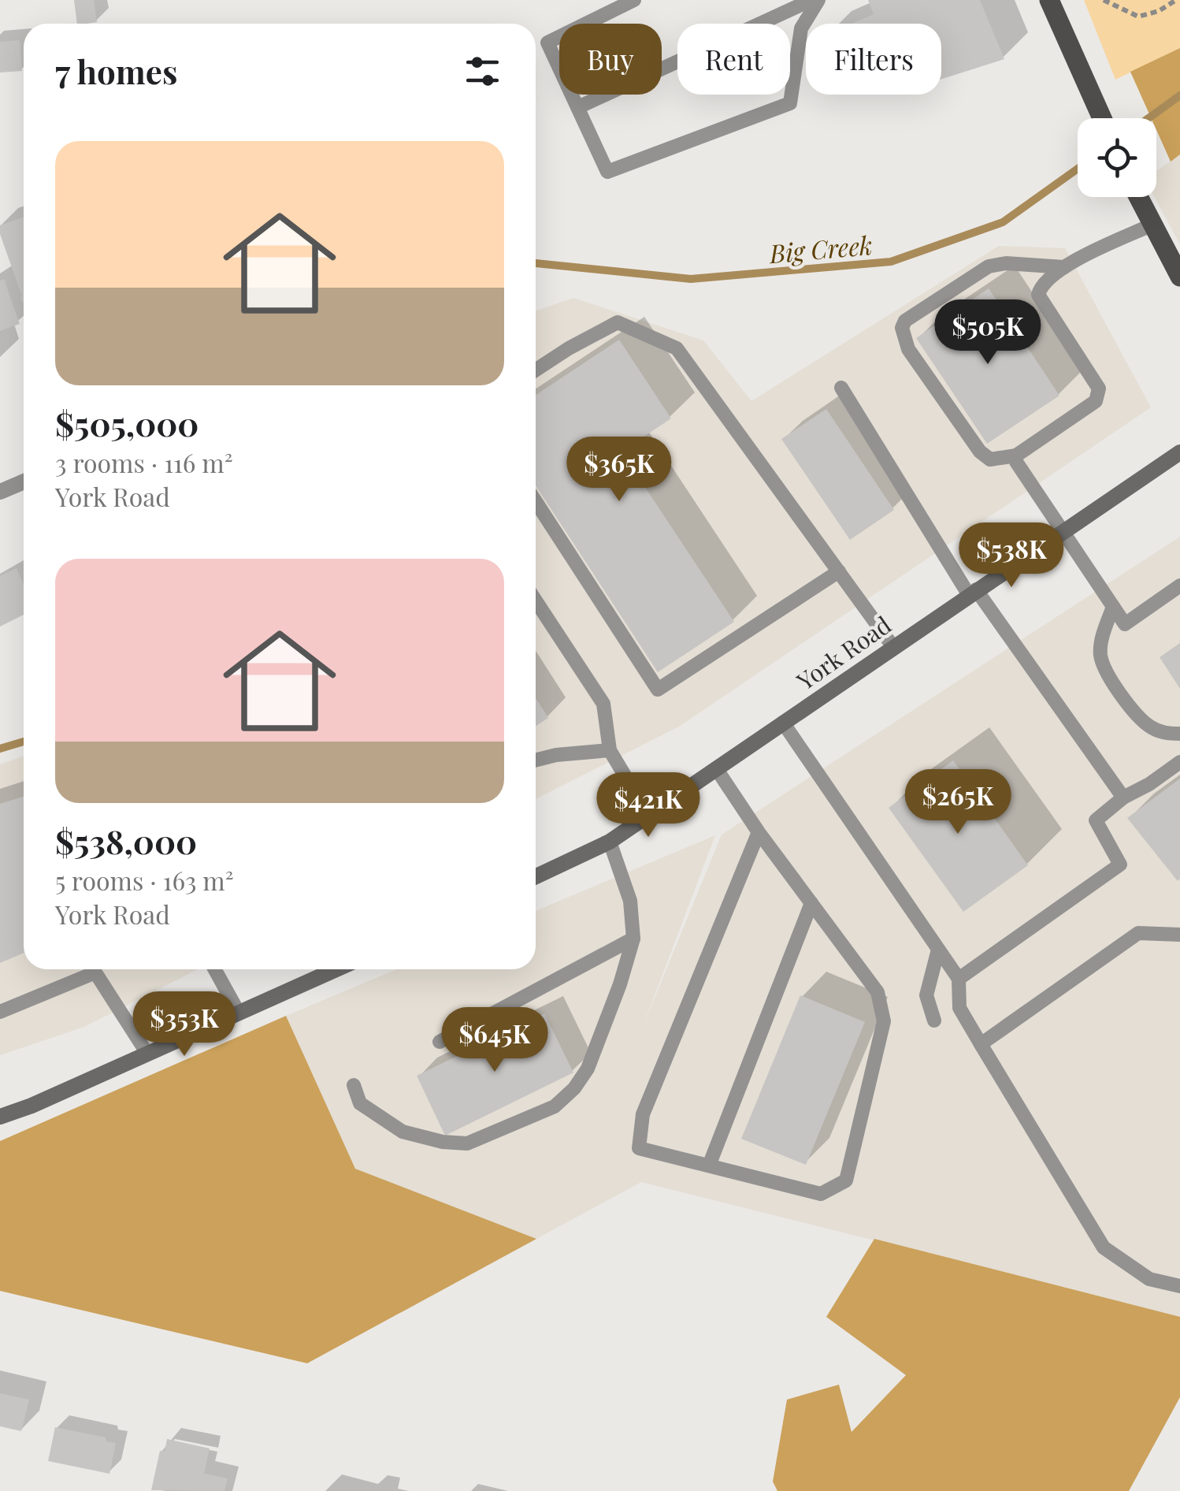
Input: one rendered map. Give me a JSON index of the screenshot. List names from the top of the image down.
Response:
{
  "streets": {
    "main road": ["York Road"]
  },
  "water": ["Big Creek"],
  "page": {
    "chip": ["Buy", "Rent", "Filters"],
    "heading": "7 homes",
    "list": [
      {
        "name": "$505,000",
        "note": "3 rooms · 116 m² · York Road"
      },
      {
        "name": "$538,000",
        "note": "5 rooms · 163 m² · York Road"
      }
    ],
    "price": [
      "$505K",
      "$365K",
      "$538K",
      "$265K",
      "$421K",
      "$353K",
      "$645K"
    ]
  }
}
